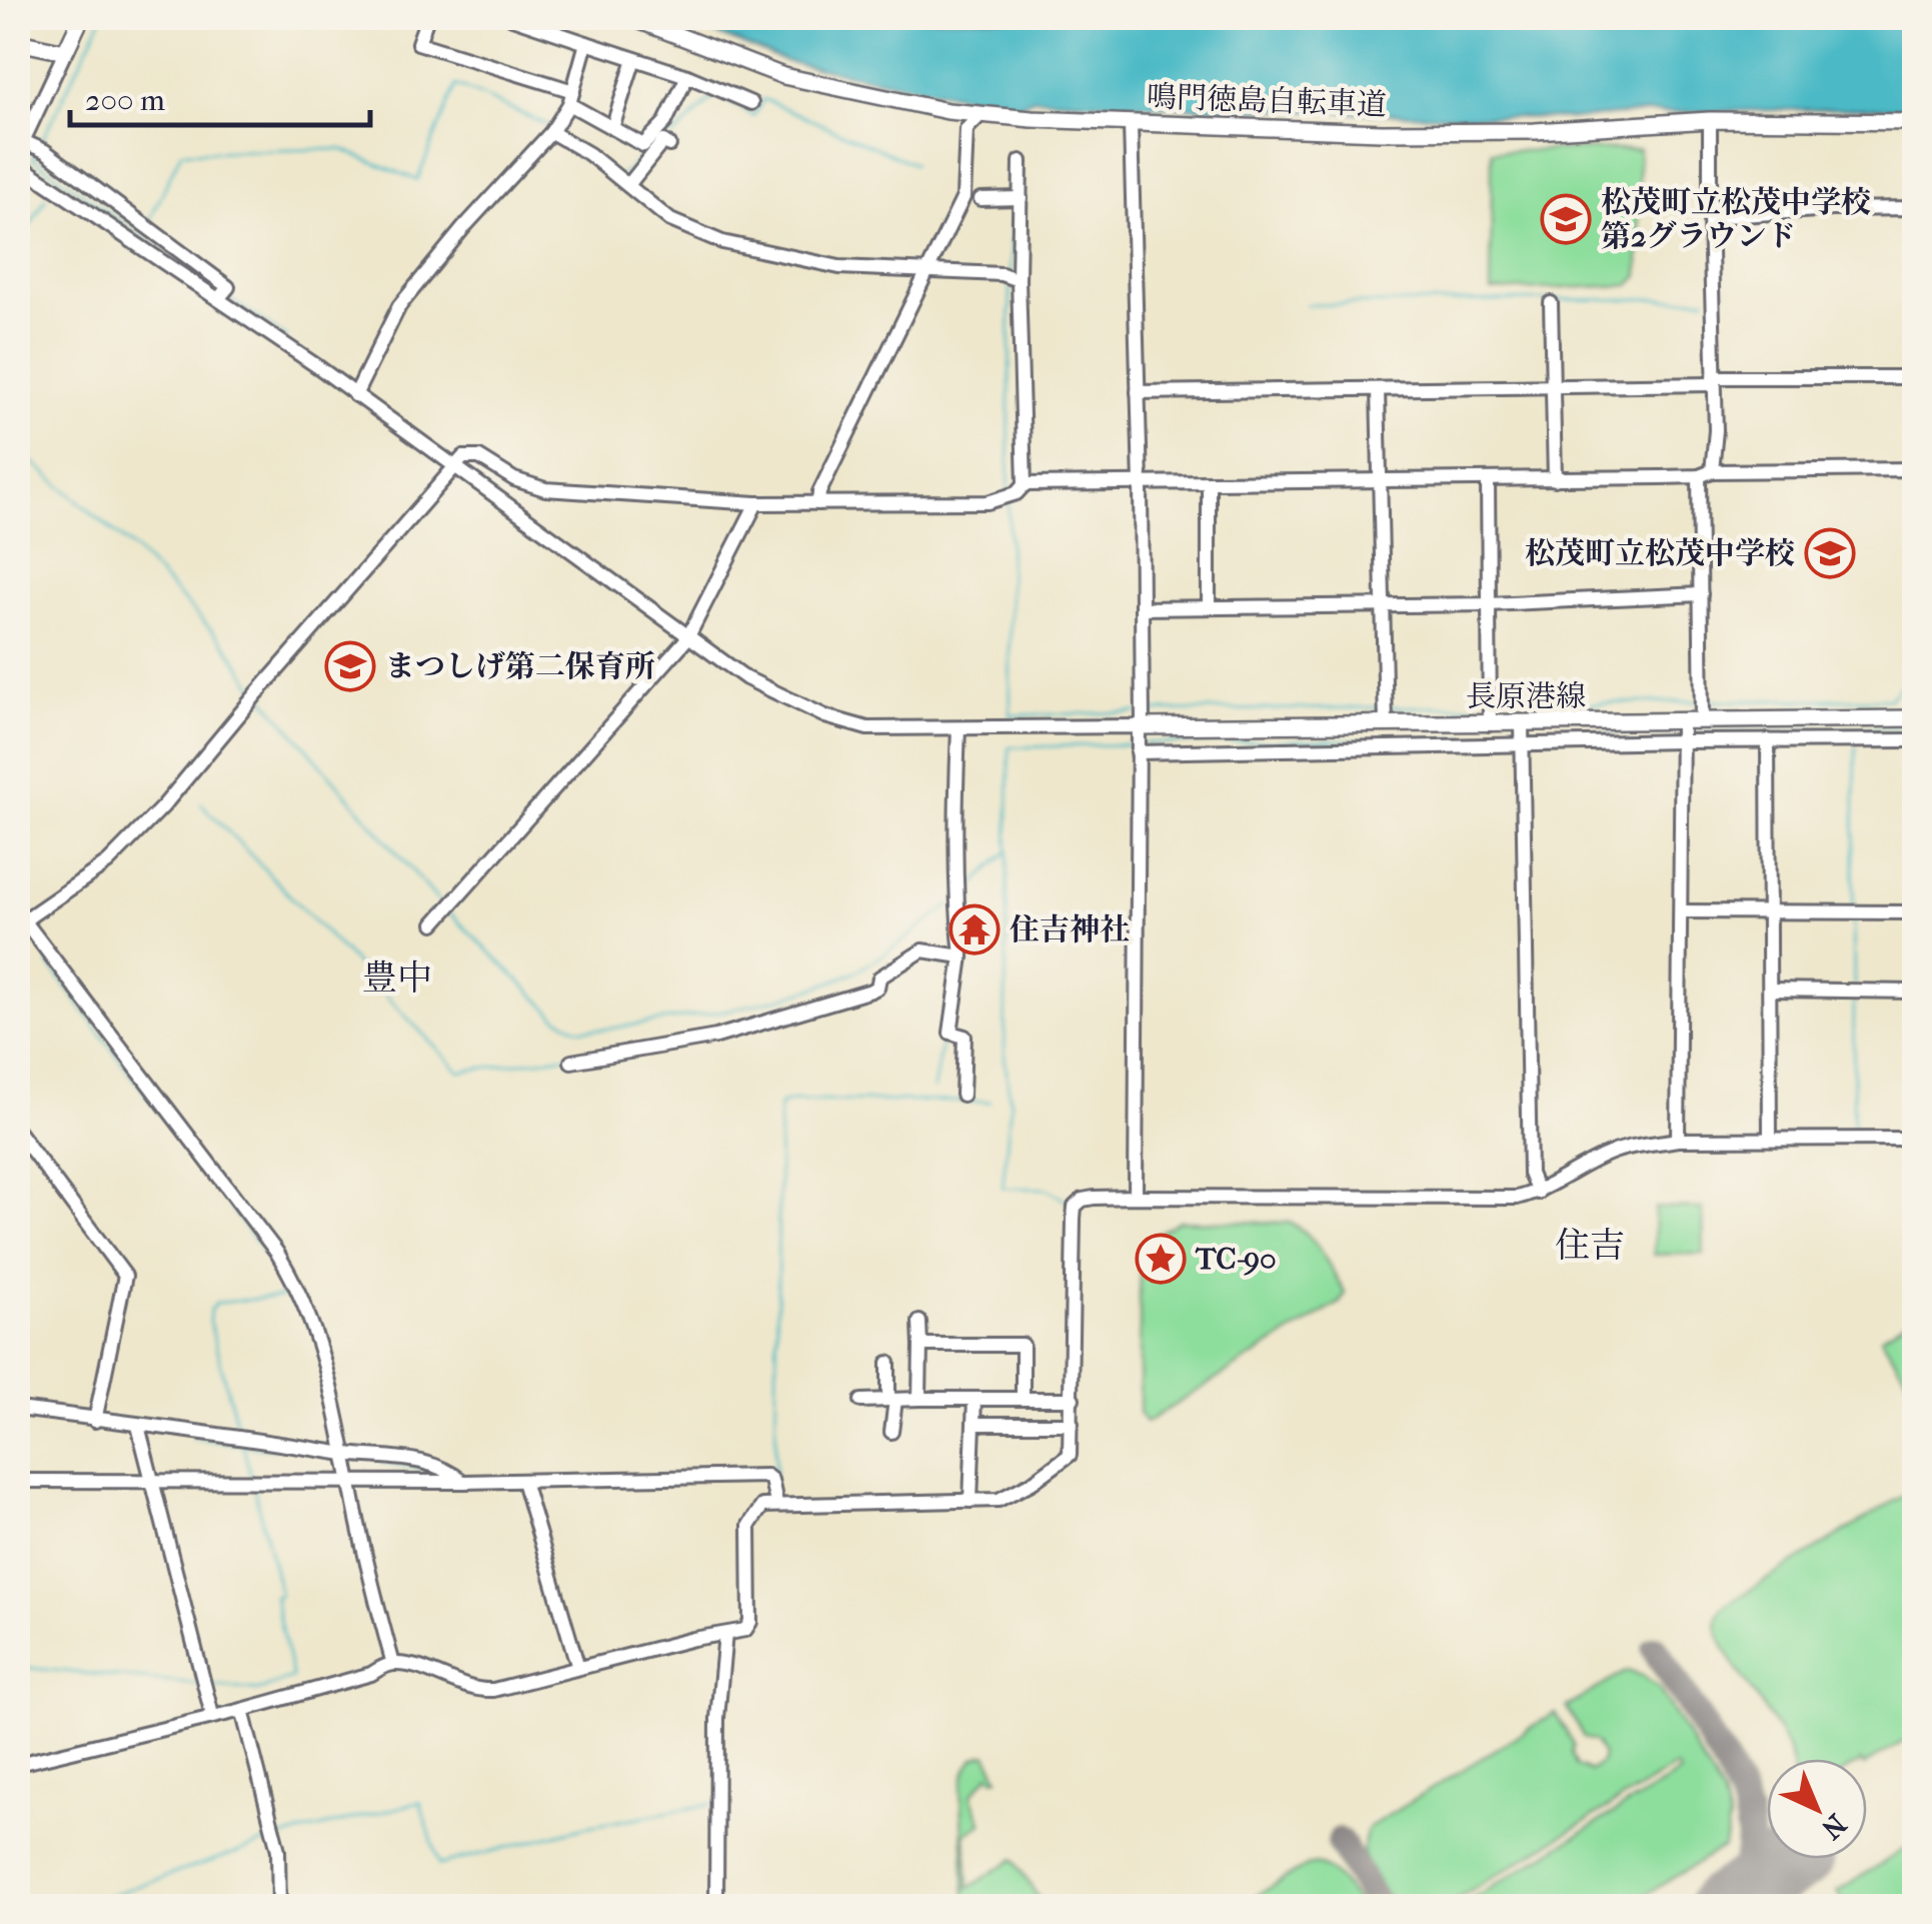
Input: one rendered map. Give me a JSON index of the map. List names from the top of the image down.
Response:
{
  "streets": {
    "main road": ["鳴門徳島自転車道", "長原港線"]
  },
  "districts": ["豊中", "住吉"],
  "places": {
    "school or university": ["松茂町立松茂中学校 第2グラウンド", "松茂町立松茂中学校", "まつしげ第二保育所"],
    "temple": ["住吉神社"],
    "place": ["TC-90"]
  },
  "scale_bar": "200 m",
  "north": "bottom right"
}
